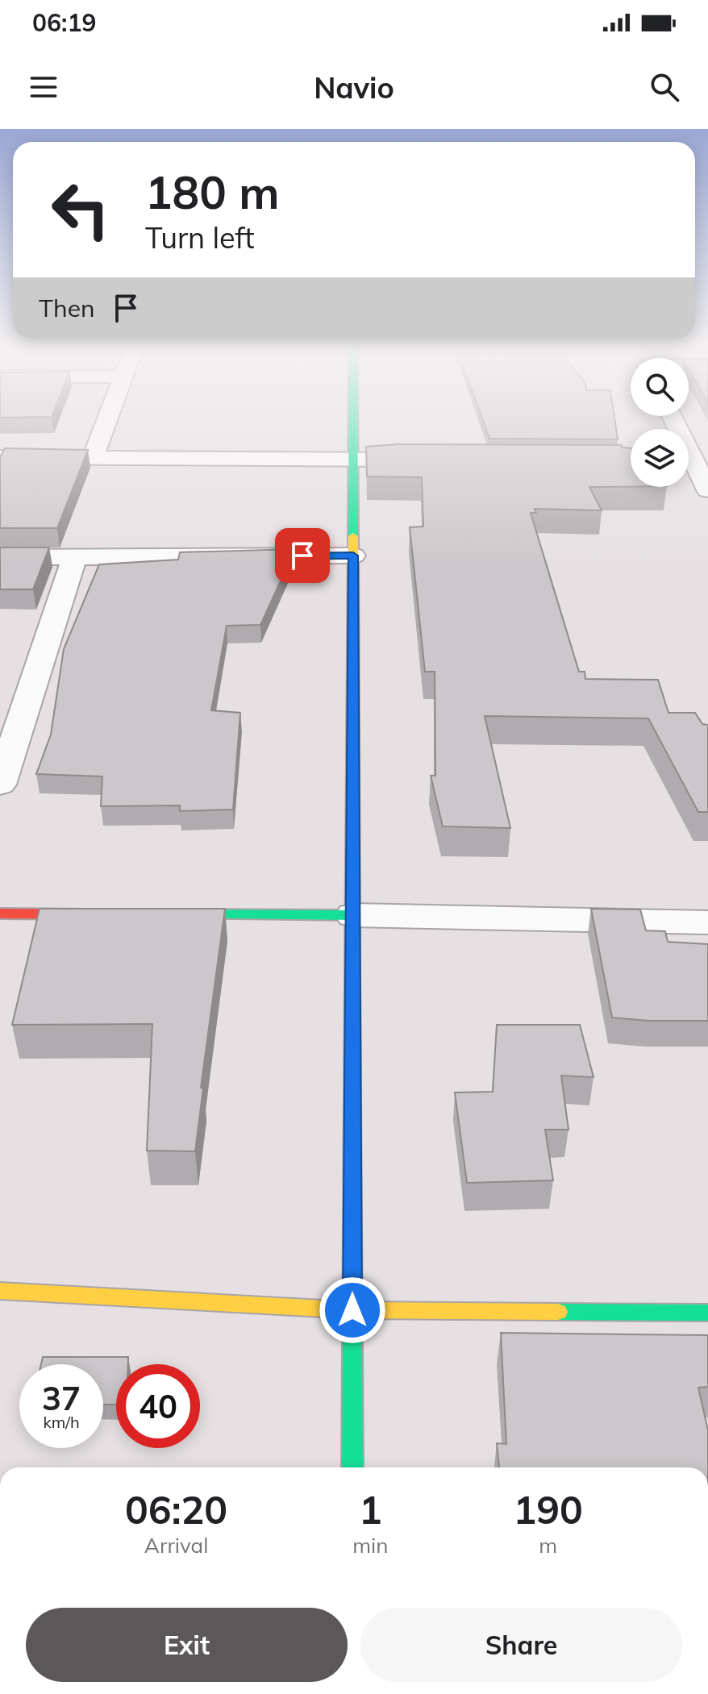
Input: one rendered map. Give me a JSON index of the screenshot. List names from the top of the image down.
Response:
{
  "page": {
    "status": "06:19",
    "header": "Navio",
    "turn": ["180 m", "Turn left"],
    "then": "Then",
    "speed": "37 km/h",
    "limit": "40",
    "eta": [
      "06:20",
      "Arrival",
      "1",
      "min",
      "190",
      "m"
    ],
    "buttons": ["Exit", "Share"]
  }
}
